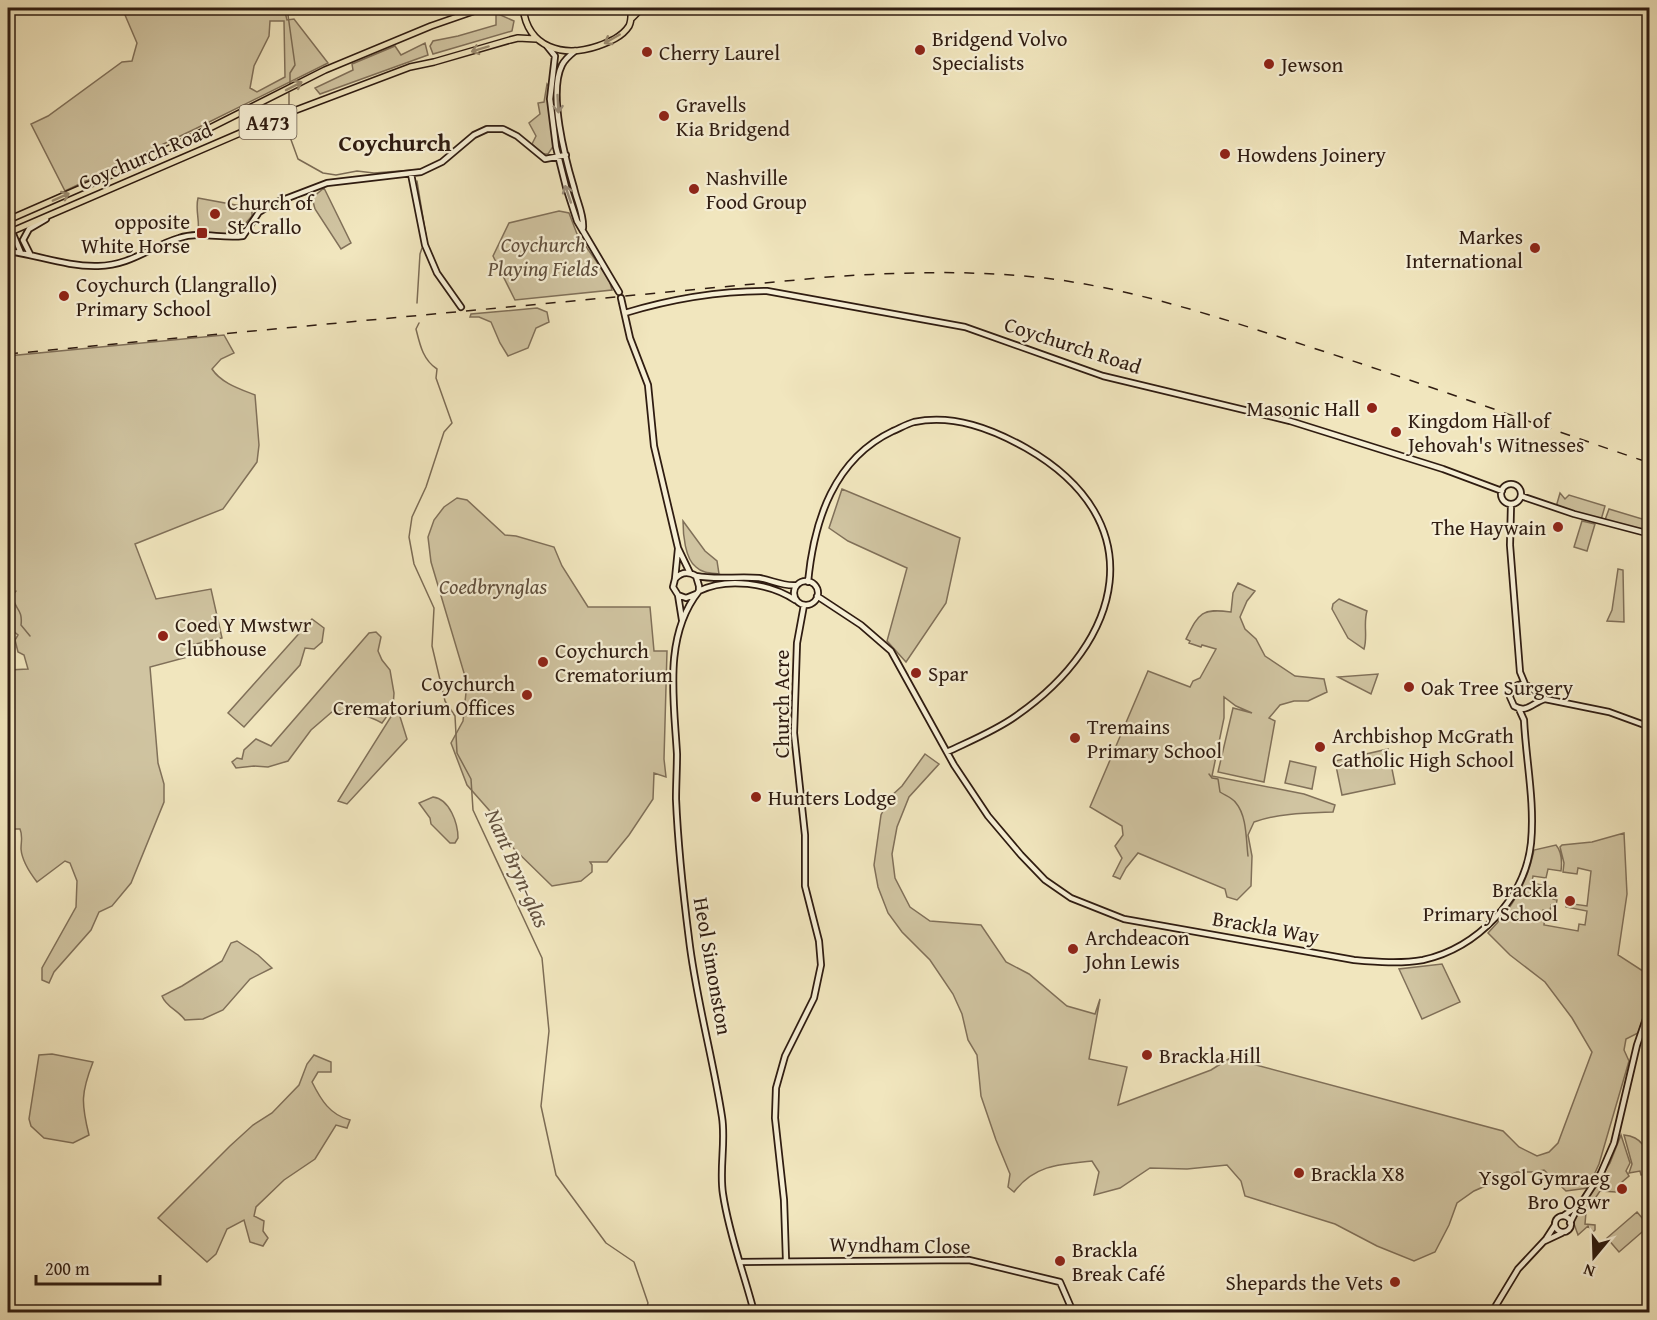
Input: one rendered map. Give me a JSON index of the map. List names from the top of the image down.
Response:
{
  "streets": {
    "main road": ["A473", "Coychurch Road"],
    "street": [
      "Church Acre",
      "Brackla Way",
      "Heol Simonston",
      "Wyndham Close"
    ]
  },
  "crossings": [
    ["Church Acre", "Brackla Way"],
    ["Church Acre", "Wyndham Close"],
    ["Heol Simonston", "Wyndham Close"]
  ],
  "districts": ["Coychurch"],
  "water": ["Nant Bryn-glas"],
  "parks": ["Coychurch Playing Fields", "Coedbrynglas"],
  "places": {
    "other": [
      "Bridgend Volvo Specialists",
      "Cherry Laurel",
      "Jewson",
      "Gravells Kia Bridgend",
      "Howdens Joinery",
      "Nashville Food Group",
      "Church of St Crallo",
      "Markes International",
      "Coychurch (Llangrallo) Primary School",
      "Masonic Hall",
      "Kingdom Hall of Jehovah's Witnesses",
      "The Haywain",
      "Coed Y Mwstwr Clubhouse",
      "Coychurch Crematorium",
      "Spar",
      "Oak Tree Surgery",
      "Coychurch Crematorium Offices",
      "Tremains Primary School",
      "Archbishop McGrath Catholic High School",
      "Hunters Lodge",
      "Brackla Primary School",
      "Archdeacon John Lewis",
      "Brackla Hill",
      "Brackla X8",
      "Ysgol Gymraeg Bro Ogwr",
      "Brackla Break Café",
      "Shepards the Vets"
    ],
    "transit": ["opposite White Horse"]
  },
  "scale_bar": "200 m",
  "north": "bottom"
}
